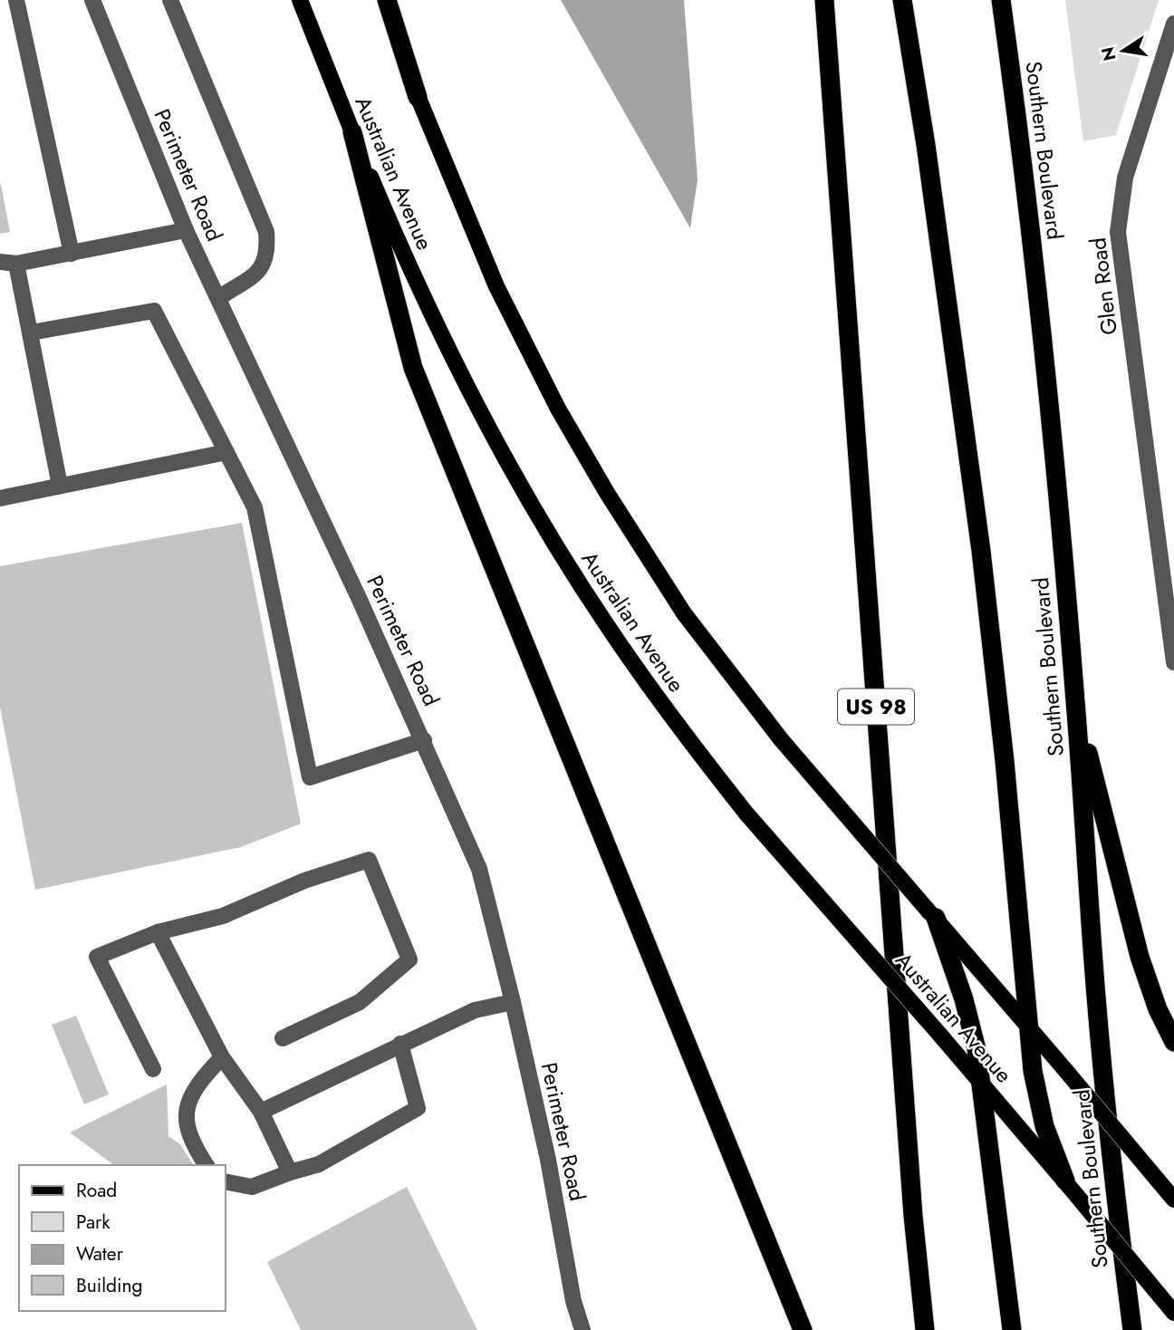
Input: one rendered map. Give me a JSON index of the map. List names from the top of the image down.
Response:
{
  "streets": {
    "highway": ["Southern Boulevard", "US 98"],
    "main road": ["Australian Avenue"],
    "street": ["Perimeter Road", "Glen Road"]
  },
  "legend": [
    "Road",
    "Park",
    "Water",
    "Building"
  ],
  "north": "left"
}
